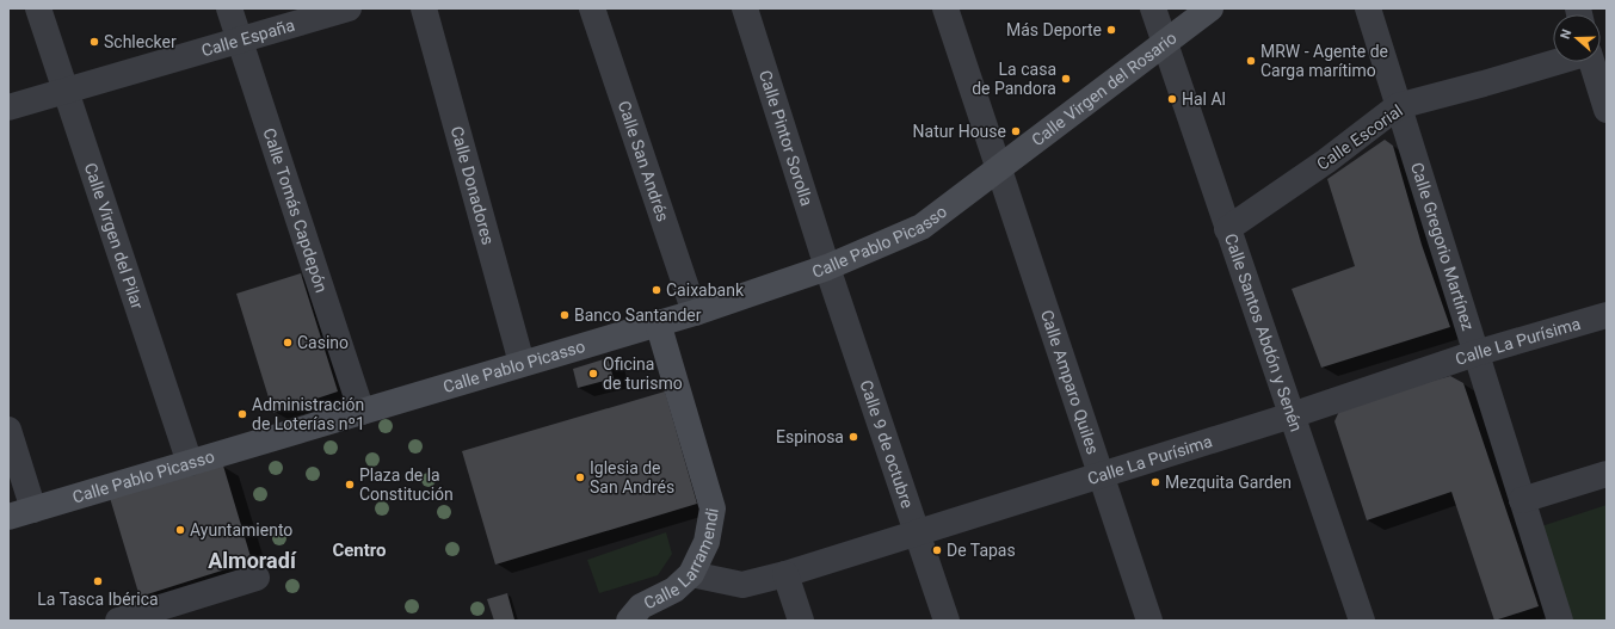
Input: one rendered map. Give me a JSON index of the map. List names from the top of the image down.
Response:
{
  "streets": {
    "main road": ["Calle Virgen del Rosario", "Calle Pablo Picasso", "Calle Larramendi"],
    "street": [
      "Calle España",
      "Calle Escorial",
      "Calle Pintor Sorolla",
      "Calle San Andrés",
      "Calle Donadores",
      "Calle Tomás Capdepón",
      "Calle Virgen del Pilar",
      "Calle Gregorio Martínez",
      "Calle Santos Abdón y Senén",
      "Calle La Purísima",
      "Calle Amparo Quiles",
      "Calle 9 de octubre"
    ]
  },
  "crossings": [
    ["Calle España", "Calle Tomás Capdepón"],
    ["Calle España", "Calle Virgen del Pilar"],
    ["Calle Virgen del Rosario", "Calle Pablo Picasso"],
    ["Calle Virgen del Rosario", "Calle Santos Abdón y Senén"],
    ["Calle Virgen del Rosario", "Calle Amparo Quiles"],
    ["Calle Escorial", "Calle Gregorio Martínez"],
    ["Calle Escorial", "Calle Santos Abdón y Senén"],
    ["Calle Pintor Sorolla", "Calle Pablo Picasso"],
    ["Calle Pintor Sorolla", "Calle 9 de octubre"],
    ["Calle San Andrés", "Calle Pablo Picasso"],
    ["Calle Donadores", "Calle Pablo Picasso"],
    ["Calle Tomás Capdepón", "Calle Pablo Picasso"],
    ["Calle Virgen del Pilar", "Calle Pablo Picasso"],
    ["Calle Pablo Picasso", "Calle Amparo Quiles"],
    ["Calle Pablo Picasso", "Calle 9 de octubre"],
    ["Calle Pablo Picasso", "Calle Larramendi"],
    ["Calle Gregorio Martínez", "Calle La Purísima"],
    ["Calle Santos Abdón y Senén", "Calle La Purísima"],
    ["Calle La Purísima", "Calle Amparo Quiles"],
    ["Calle La Purísima", "Calle 9 de octubre"],
    ["Calle La Purísima", "Calle Larramendi"]
  ],
  "districts": ["Centro", "Almoradí"],
  "places": [
    "Más Deporte",
    "Schlecker",
    "MRW - Agente de Carga marítimo",
    "La casa de Pandora",
    "Hal Al",
    "Natur House",
    "Caixabank",
    "Banco Santander",
    "Casino",
    "Oficina de turismo",
    "Administración de Loterías nº1",
    "Espinosa",
    "Iglesia de San Andrés",
    "Mezquita Garden",
    "Plaza de la Constitución",
    "Ayuntamiento",
    "De Tapas",
    "La Tasca Ibérica"
  ],
  "north": "left"
}
